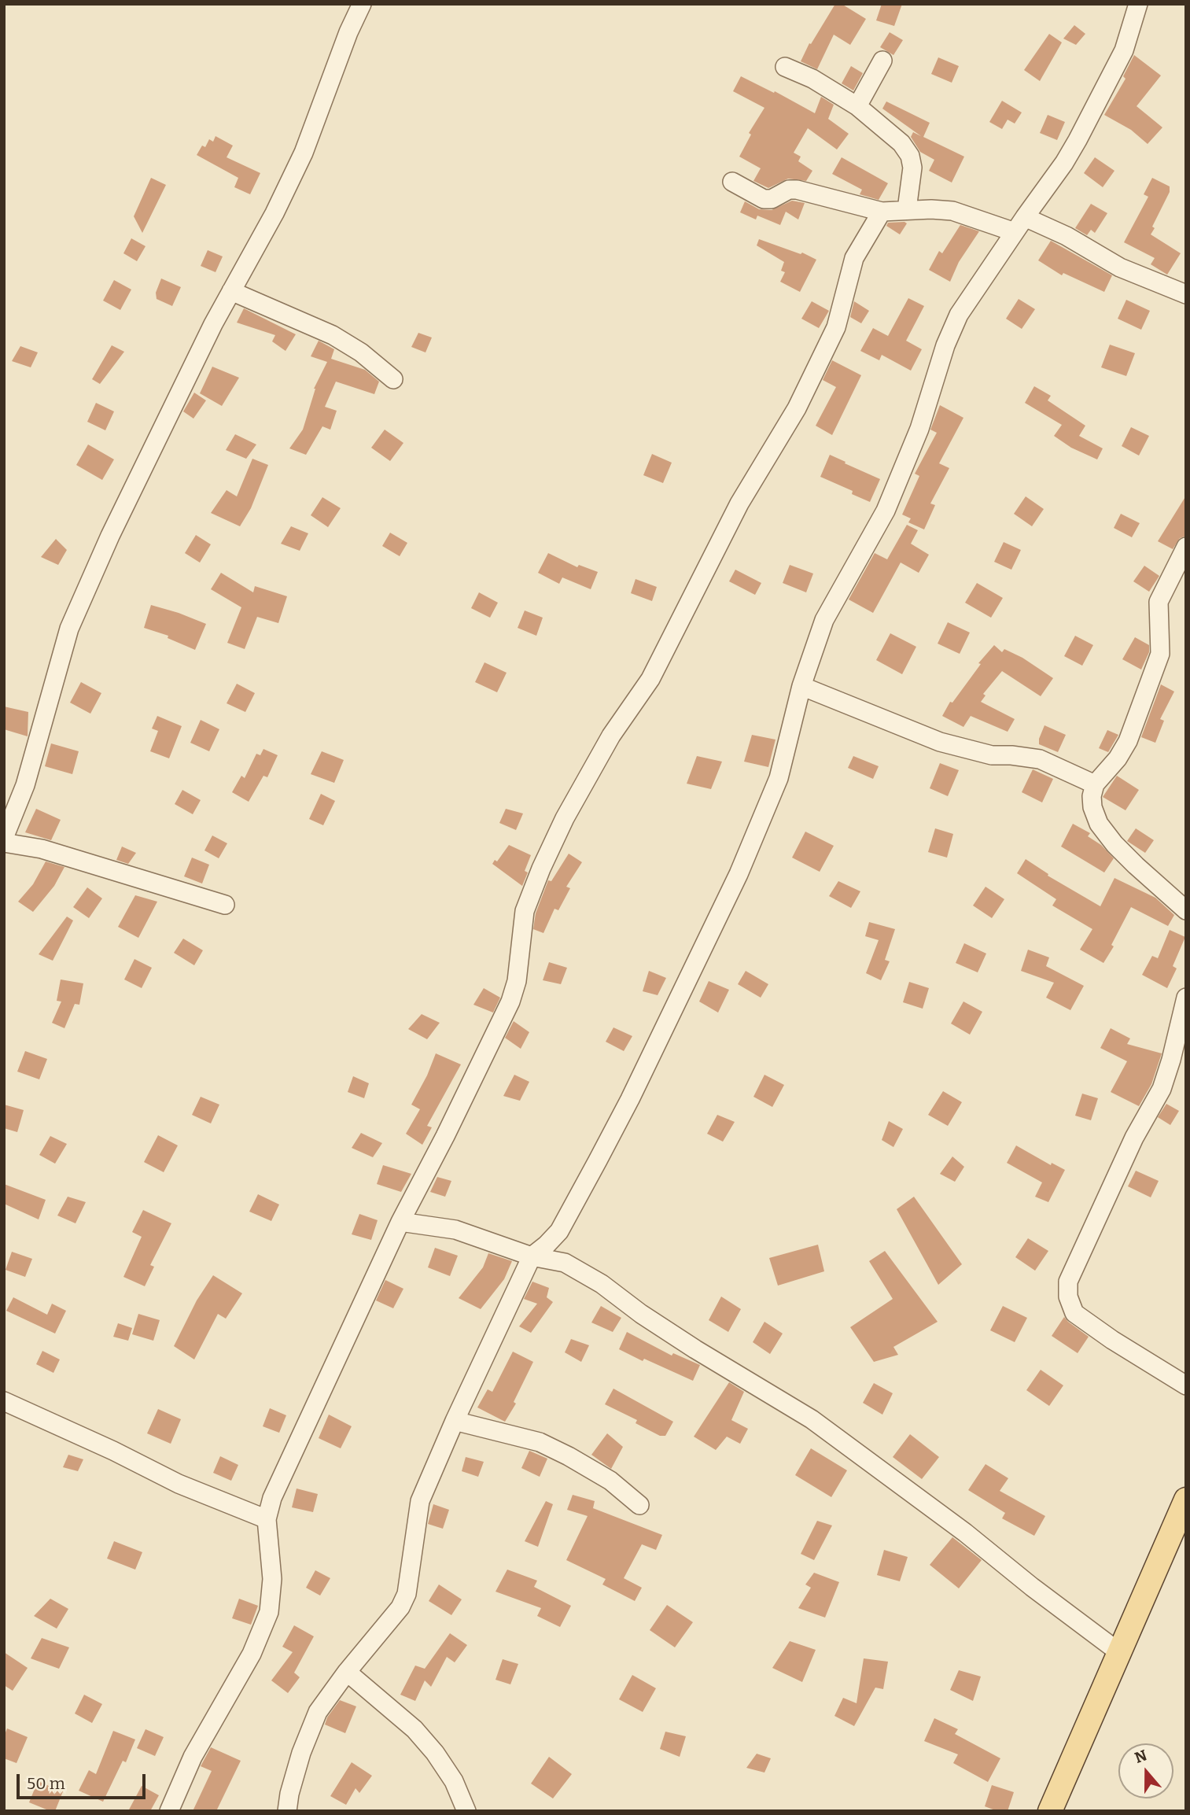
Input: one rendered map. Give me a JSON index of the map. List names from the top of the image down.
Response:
{
  "scale_bar": "50 m",
  "north": "top"
}
